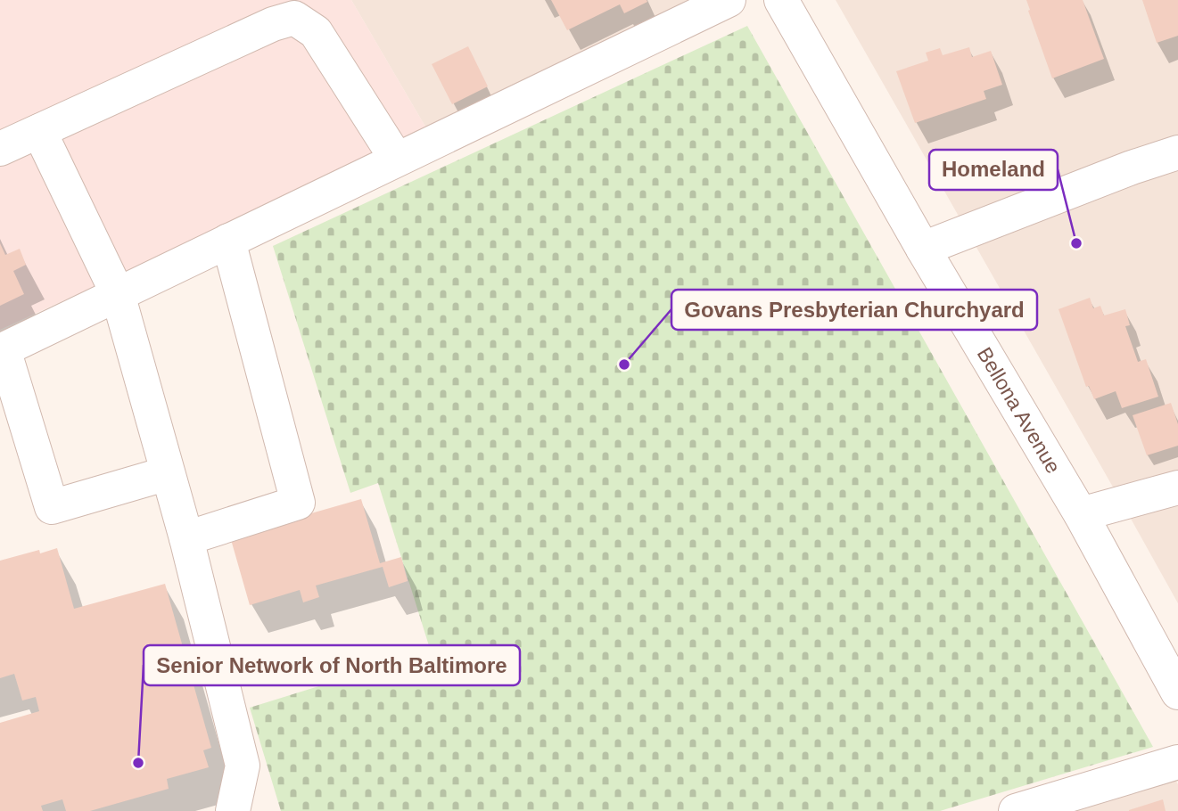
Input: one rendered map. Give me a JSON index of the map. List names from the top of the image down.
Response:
{
  "streets": {
    "street": ["Bellona Avenue"]
  },
  "places": ["Homeland", "Govans Presbyterian Churchyard", "Senior Network of North Baltimore"]
}
